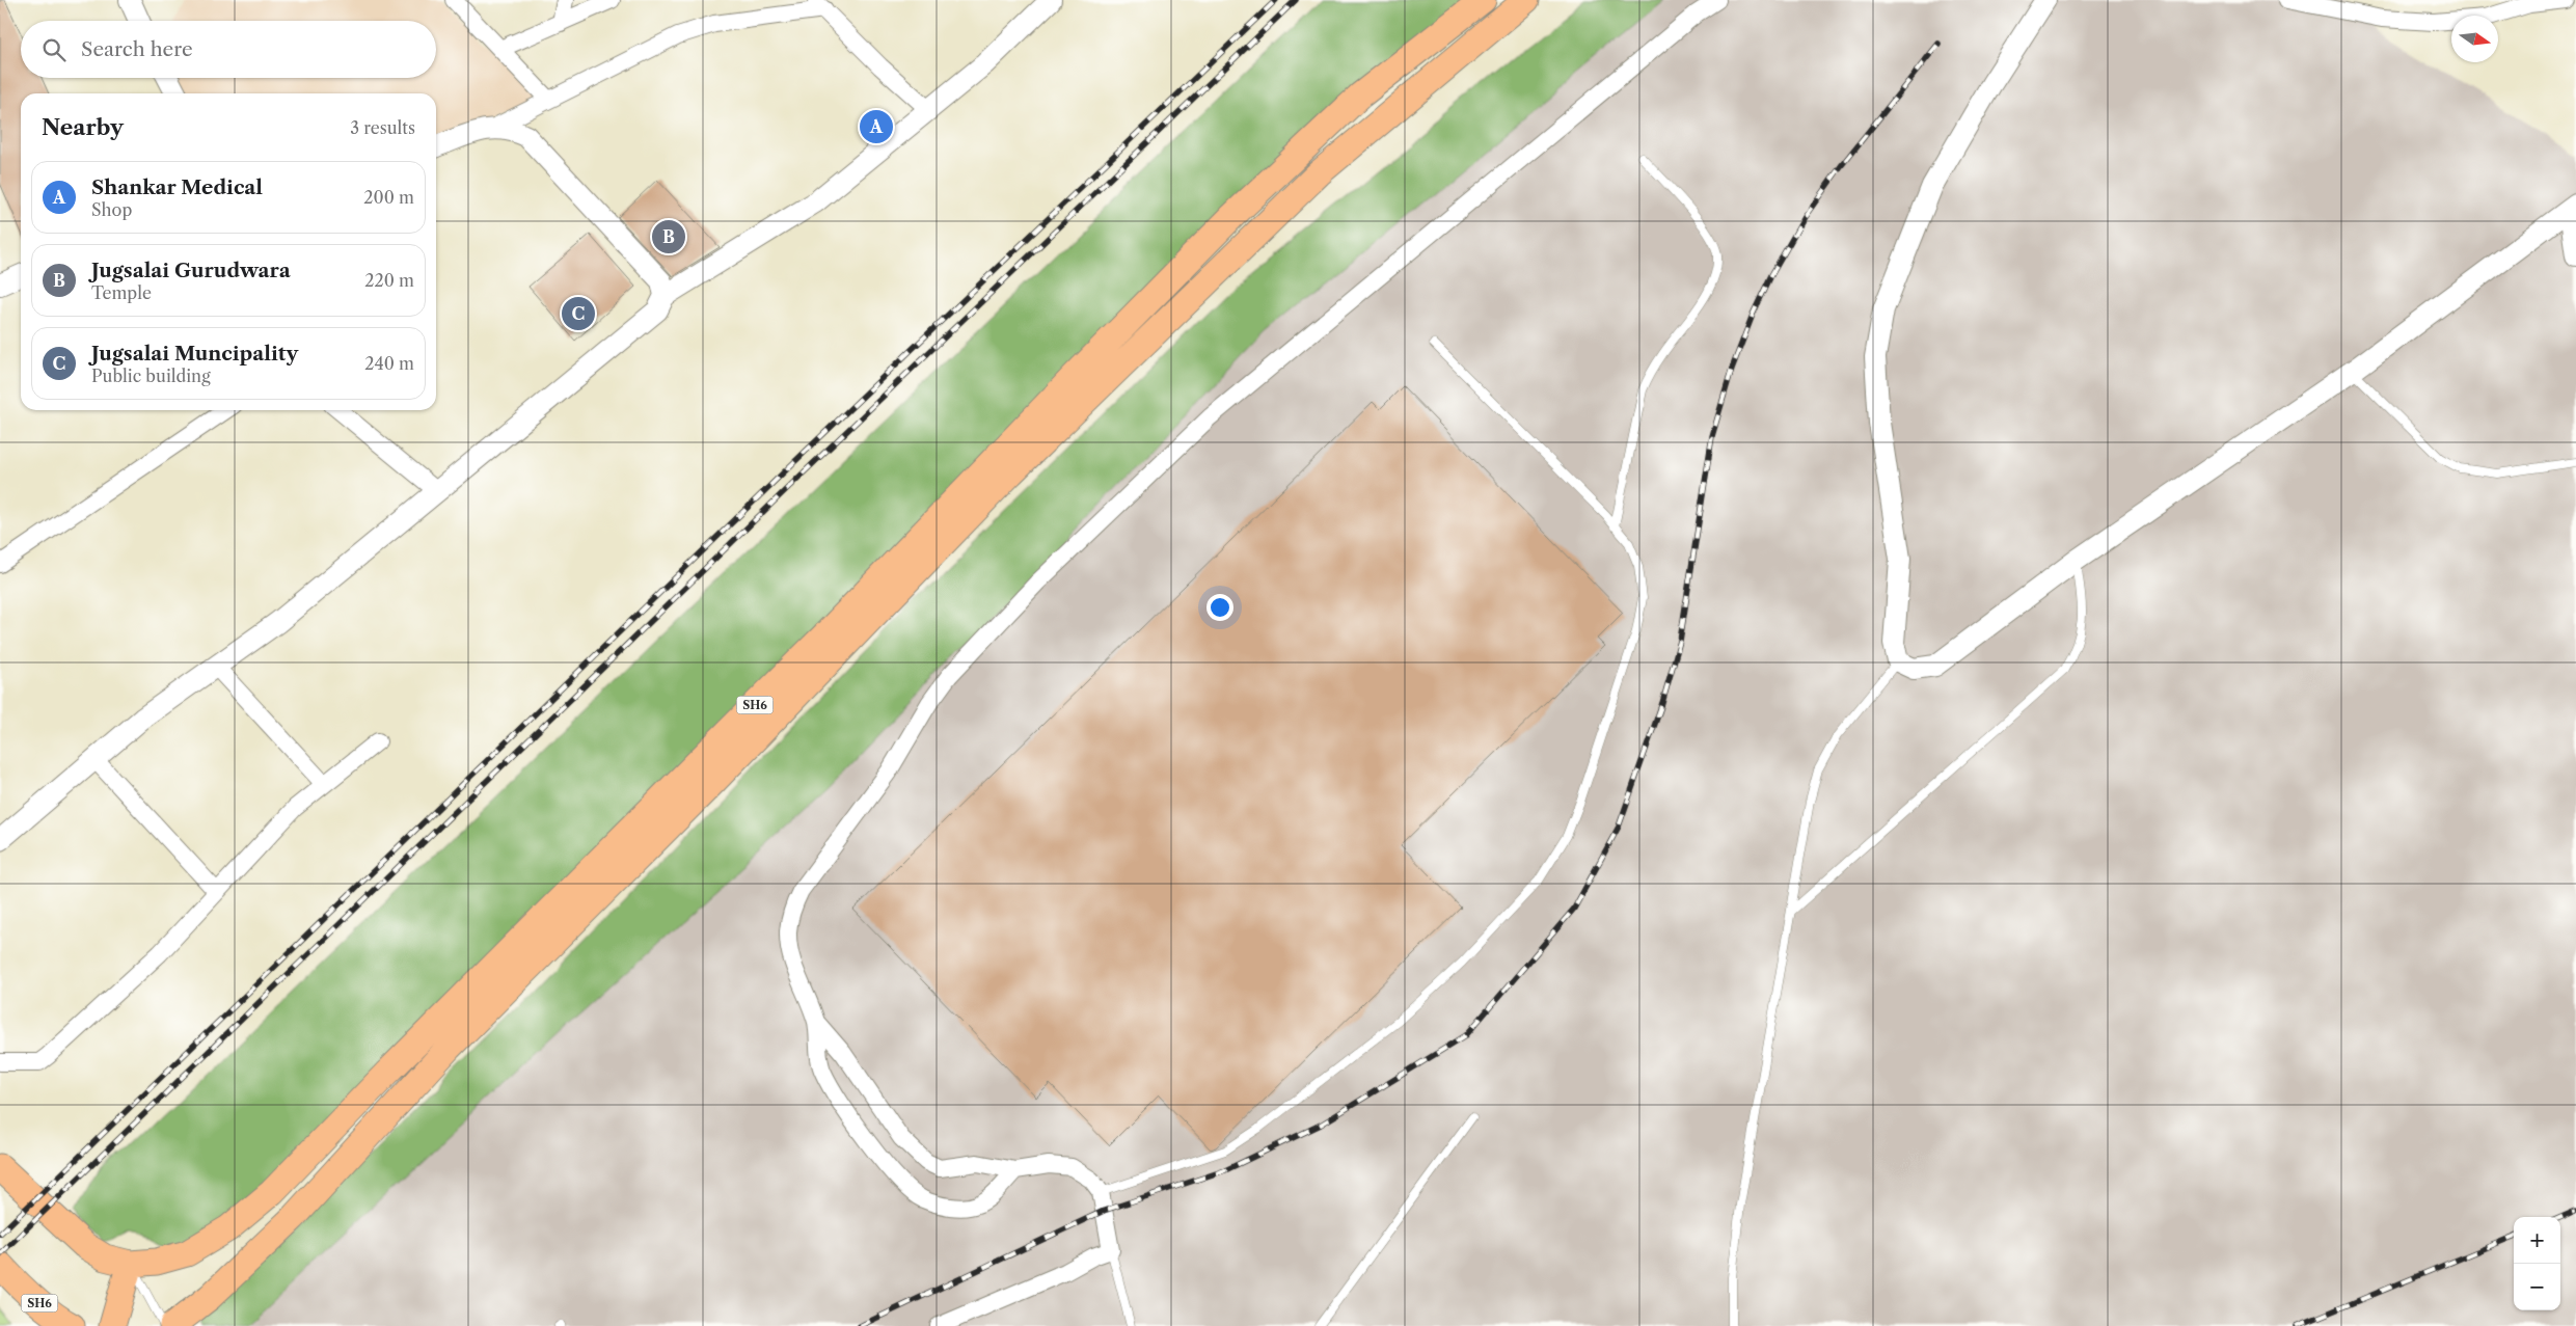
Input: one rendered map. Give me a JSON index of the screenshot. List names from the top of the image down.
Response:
{
  "streets": {
    "main road": ["SH6"]
  },
  "north": "right",
  "page": {
    "search": "Search here",
    "heading": ["Nearby", "3 results"],
    "pins": ["A", "B", "C"],
    "list": [
      {
        "mark": "A",
        "name": "Shankar Medical",
        "note": "Shop",
        "value": "200 m"
      },
      {
        "mark": "B",
        "name": "Jugsalai Gurudwara",
        "note": "Temple",
        "value": "220 m"
      },
      {
        "mark": "C",
        "name": "Jugsalai Muncipality",
        "note": "Public building",
        "value": "240 m"
      }
    ],
    "map_buttons": ["+", "−"]
  }
}
